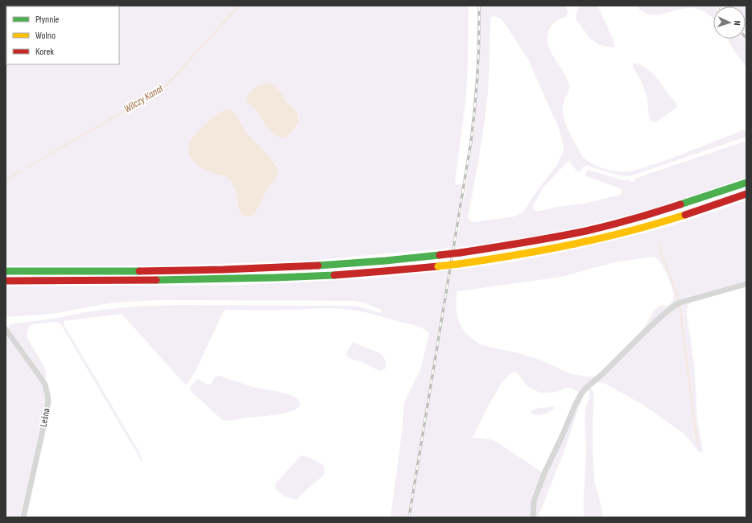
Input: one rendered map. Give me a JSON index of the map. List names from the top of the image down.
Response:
{
  "streets": {
    "street": ["Leśna"]
  },
  "water": ["Wilczy Kanał"],
  "legend": ["Płynnie", "Wolno", "Korek"],
  "north": "right"
}
